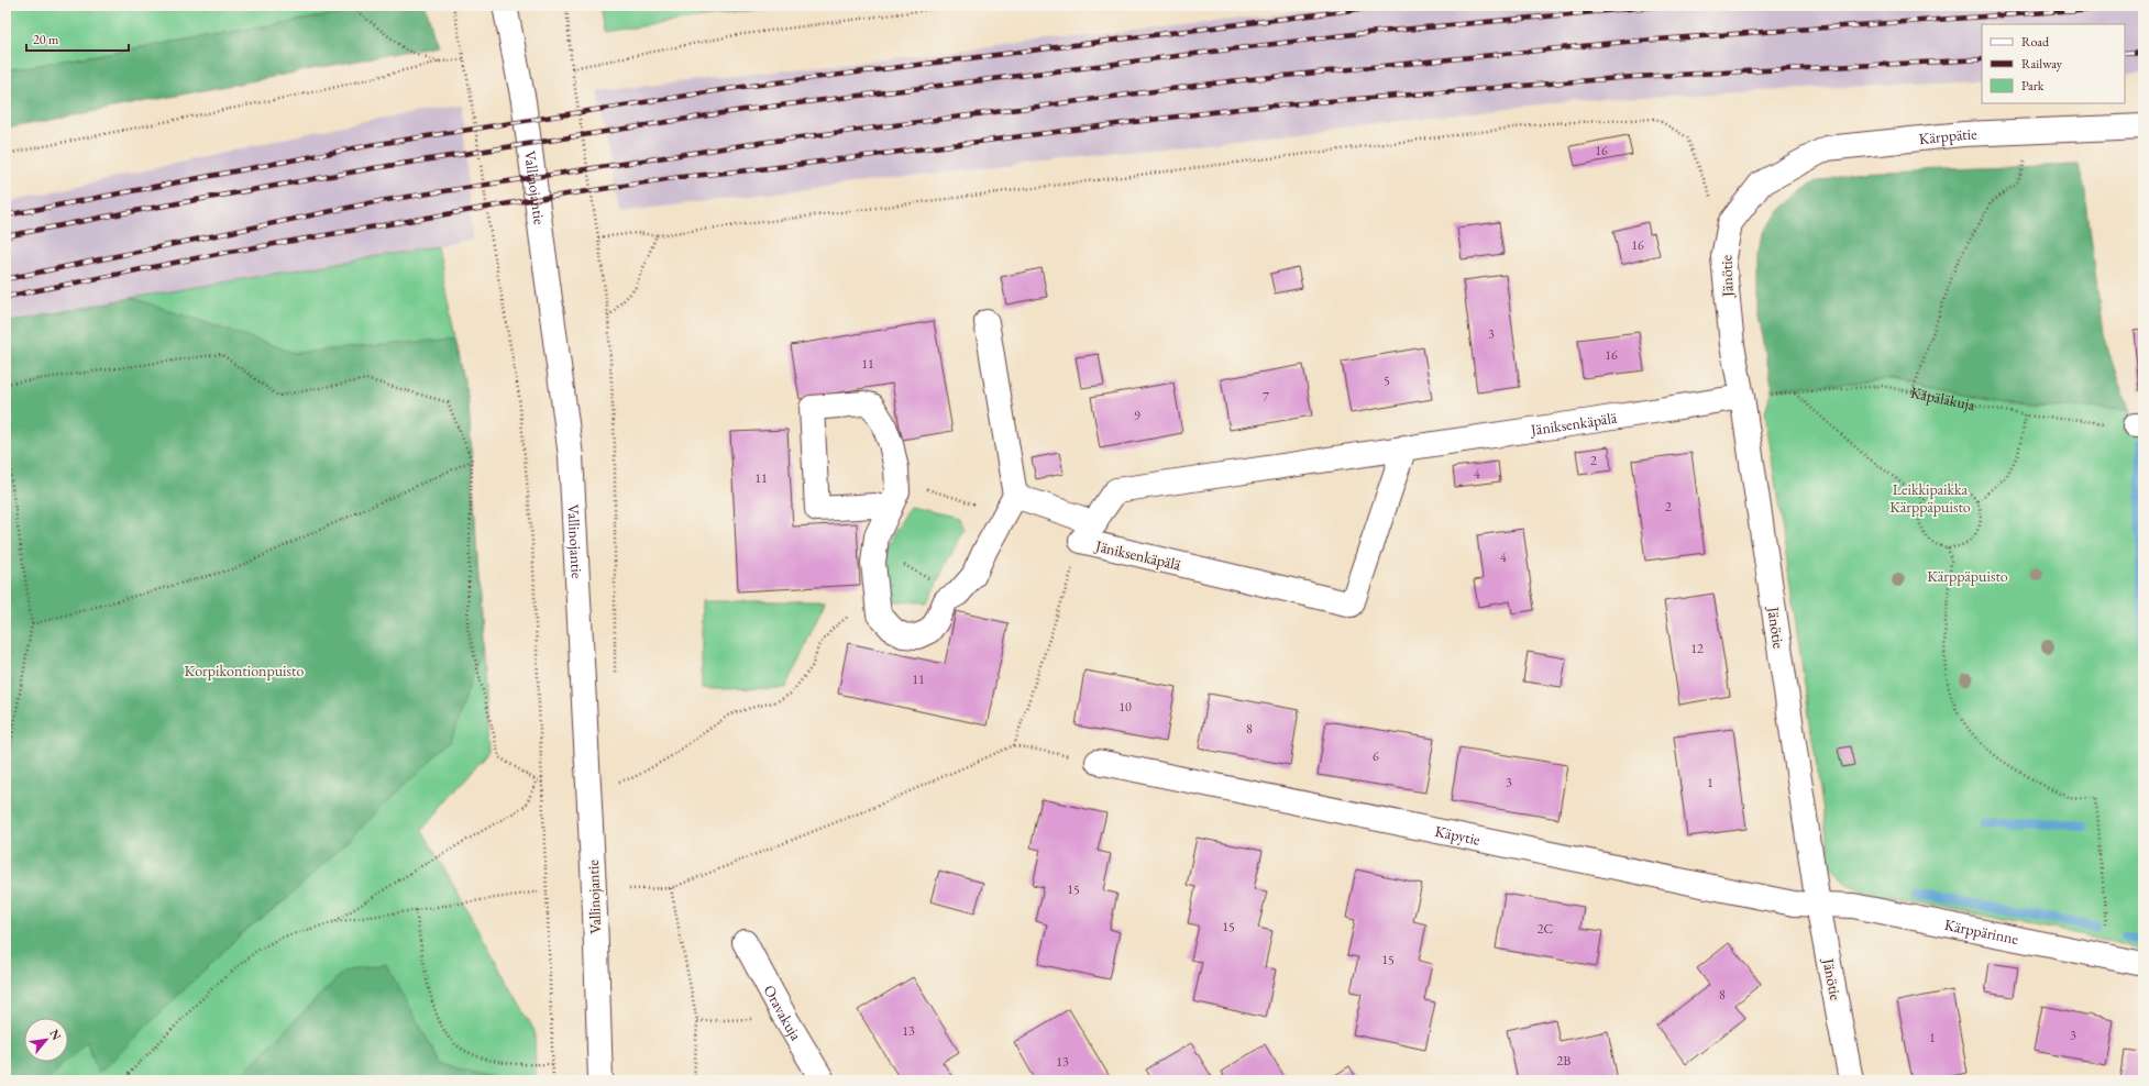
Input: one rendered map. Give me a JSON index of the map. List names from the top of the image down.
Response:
{
  "streets": {
    "street": [
      "Kärppätie",
      "Vallinojantie",
      "Jänötie",
      "Jäniksenkäpälä",
      "Käpytie",
      "Kärppärinne",
      "Oravakuja"
    ],
    "path": ["Käpäläkuja"]
  },
  "crossings": [
    ["Kärppätie", "Jänötie"],
    ["Jänötie", "Käpäläkuja"],
    ["Jänötie", "Jäniksenkäpälä"],
    ["Jänötie", "Käpytie"],
    ["Jänötie", "Kärppärinne"],
    ["Käpäläkuja", "Jäniksenkäpälä"],
    ["Käpytie", "Kärppärinne"]
  ],
  "parks": ["Leikkipaikka Kärppäpuisto", "Kärppäpuisto", "Korpikontionpuisto"],
  "house_numbers": [
    "16",
    "16",
    "3",
    "16",
    "11",
    "5",
    "7",
    "9",
    "2",
    "4",
    "11",
    "2",
    "4",
    "12",
    "11",
    "10",
    "8",
    "6",
    "3",
    "1",
    "15",
    "15",
    "2C",
    "15",
    "8",
    "13",
    "3",
    "1",
    "2B",
    "13"
  ],
  "legend": ["Road", "Railway", "Park"],
  "scale_bar": "20 m",
  "north": "top right"
}
